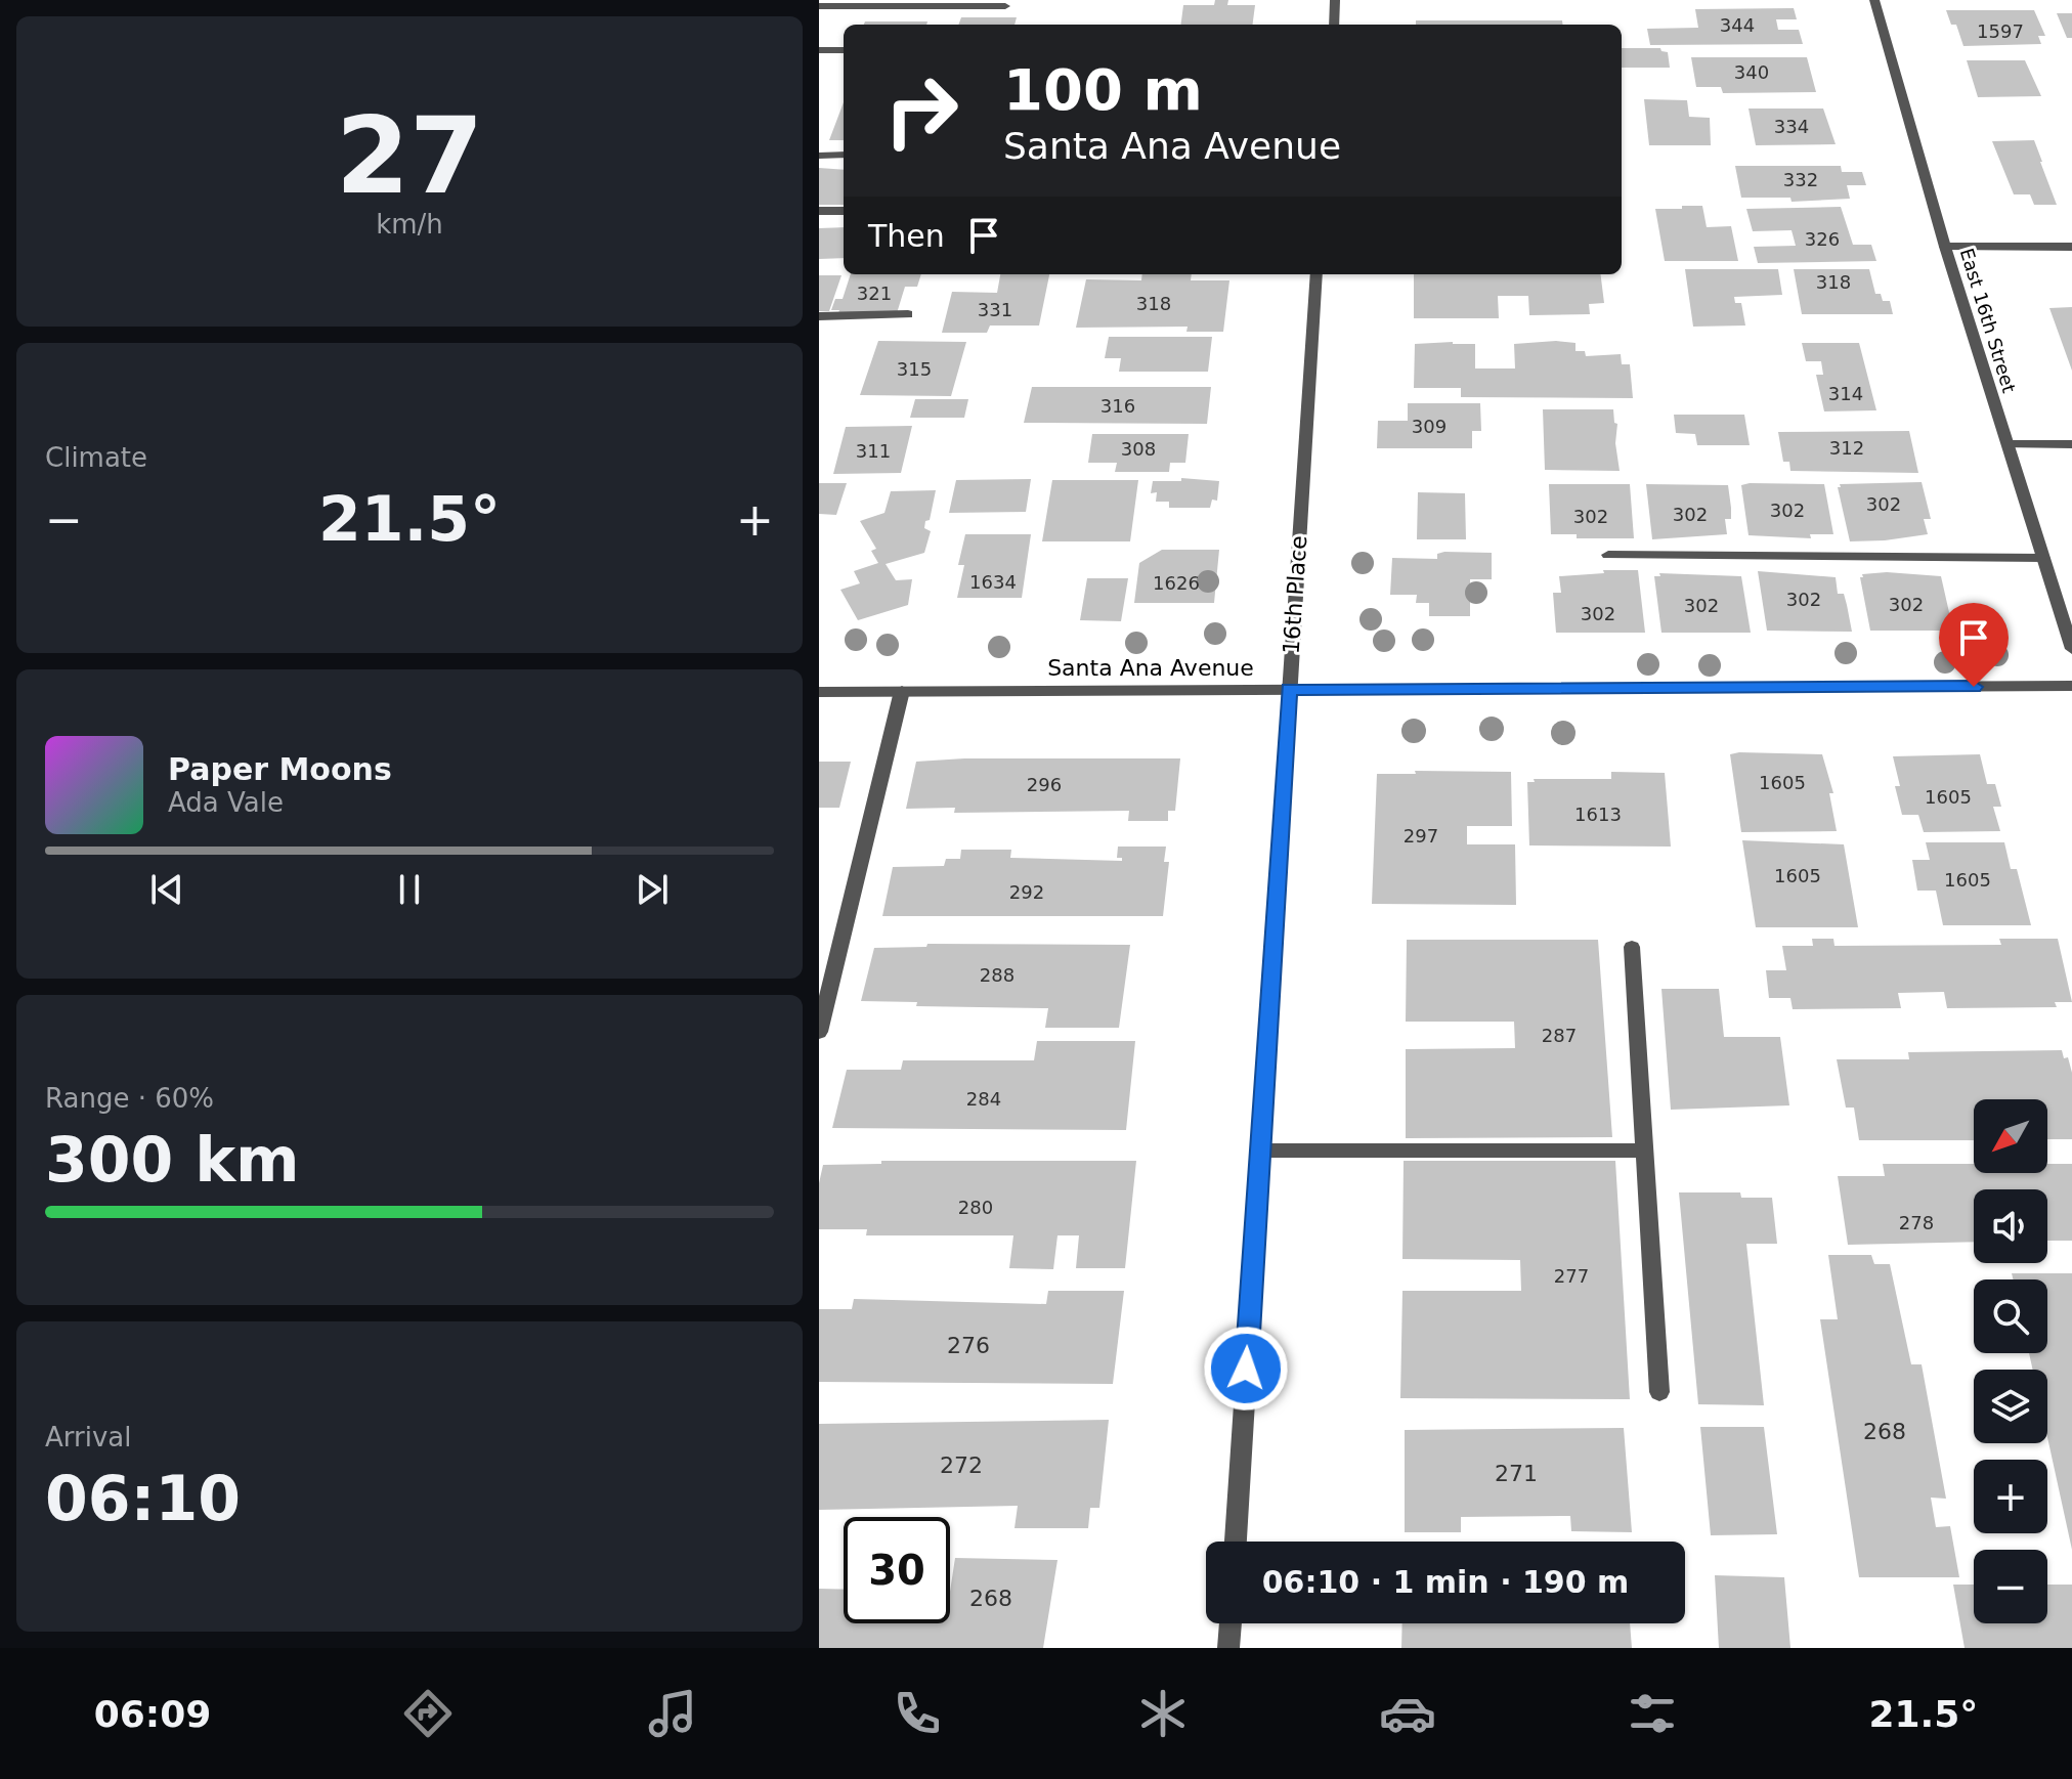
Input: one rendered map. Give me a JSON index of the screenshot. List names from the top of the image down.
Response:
{
  "streets": {
    "street": ["East 16th Street", "16th Place", "Santa Ana Avenue"]
  },
  "crossings": [
    ["16th Place", "Santa Ana Avenue"]
  ],
  "house_numbers": [
    "344",
    "1597",
    "340",
    "334",
    "332",
    "326",
    "318",
    "321",
    "318",
    "331",
    "315",
    "314",
    "316",
    "309",
    "312",
    "308",
    "311",
    "302",
    "302",
    "302",
    "302",
    "1634",
    "1626",
    "302",
    "302",
    "302",
    "302",
    "1605",
    "296",
    "1605",
    "1613",
    "297",
    "1605",
    "1605",
    "292",
    "288",
    "287",
    "284",
    "280",
    "278",
    "277",
    "276",
    "268",
    "272",
    "271",
    "268"
  ],
  "north": "bottom left",
  "page": {
    "tile": [
      ["27", "km/h"],
      "Climate",
      ["Range · 60%", "300 km"],
      ["Arrival", "06:10"]
    ],
    "turn": ["100 m", "Santa Ana Avenue"],
    "then": "Then",
    "heat": ["−", "21.5°", "+"],
    "song": ["Paper Moons", "Ada Vale"],
    "map_buttons": ["+", "−"],
    "limit": "30",
    "trip": "06:10 · 1 min · 190 m",
    "tabs": ["06:09", "21.5°"]
  }
}
